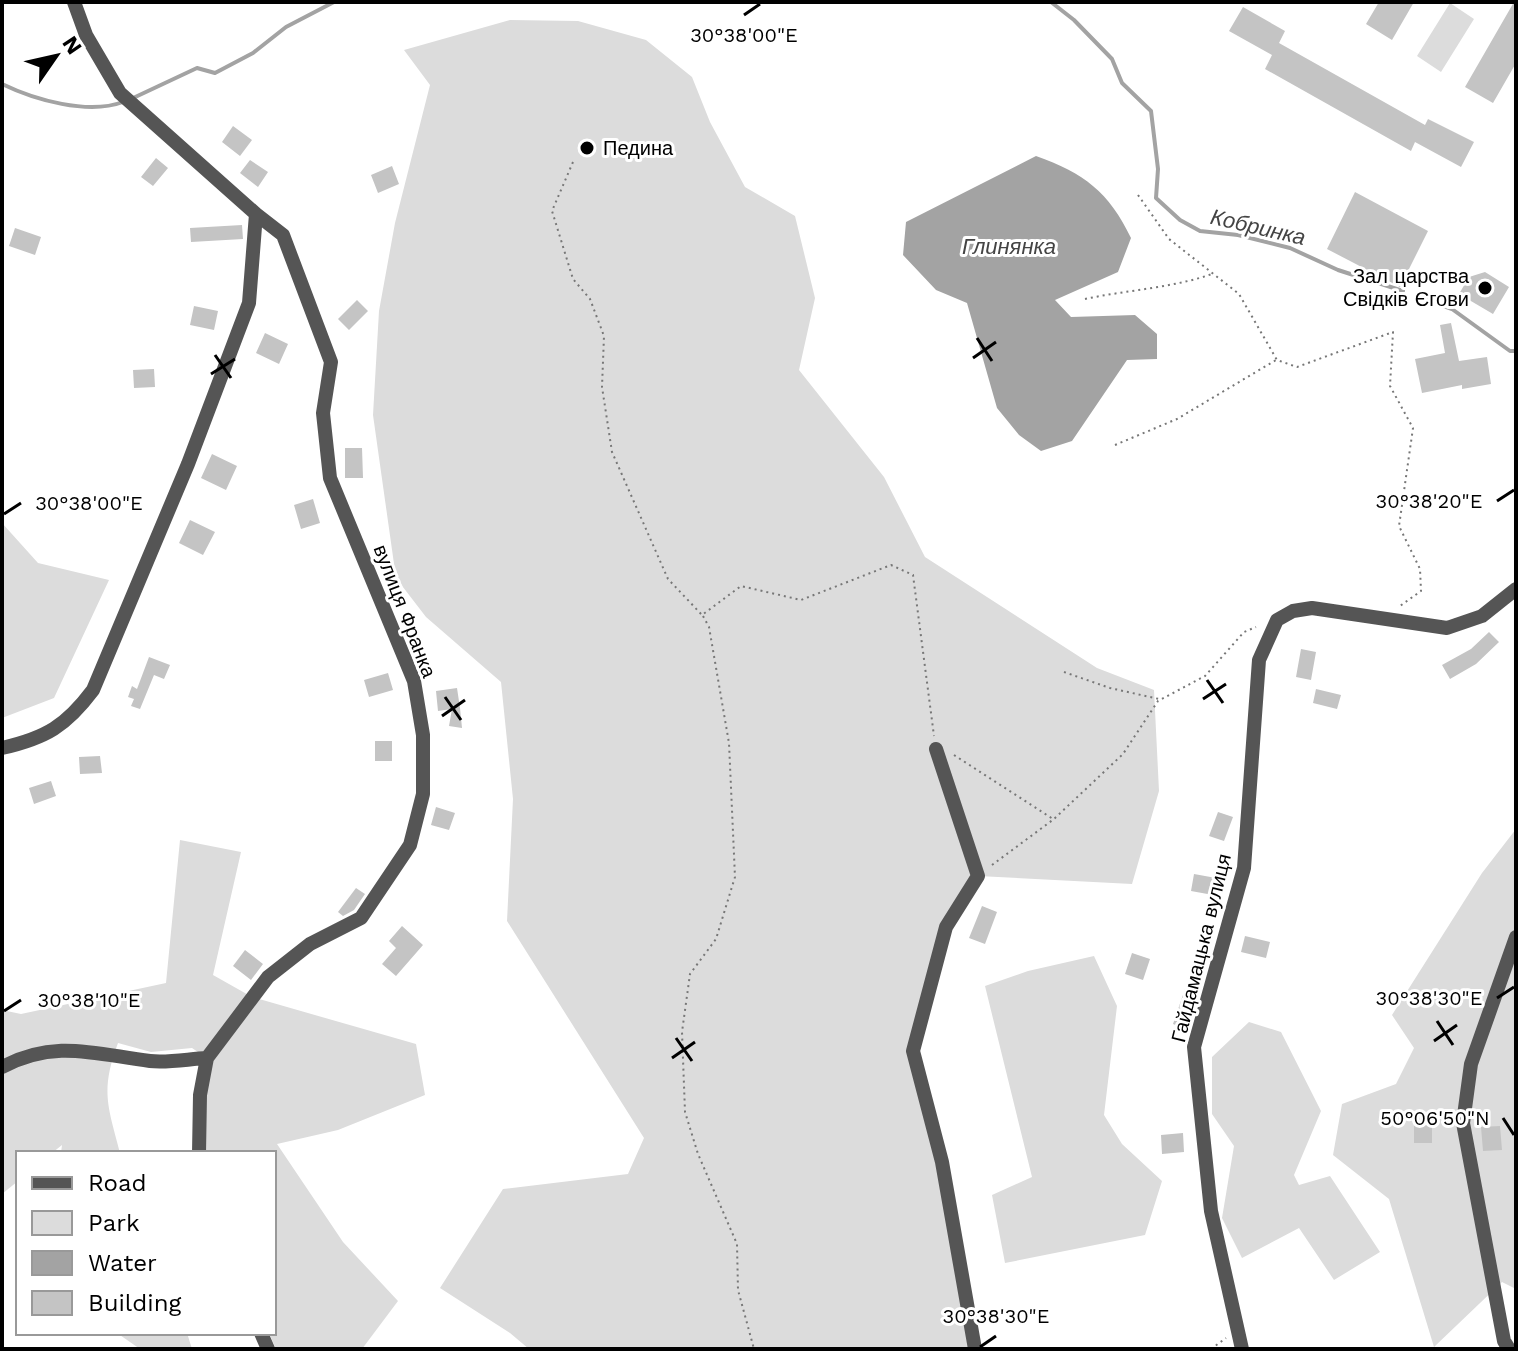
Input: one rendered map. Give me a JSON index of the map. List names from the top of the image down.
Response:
{
  "streets": {
    "street": ["вулиця Франка", "Гайдамацька вулиця"]
  },
  "water": ["Кобринка", "Глинянка"],
  "places": ["Педина", "Зал царства Свідків Єгови"],
  "legend": [
    "Road",
    "Park",
    "Water",
    "Building"
  ],
  "north": "top right",
  "coordinates": [
    "30°38'00\"E",
    "30°38'20\"E",
    "30°38'30\"E",
    "30°38'10\"E",
    "50°06'50\"N"
  ]
}
